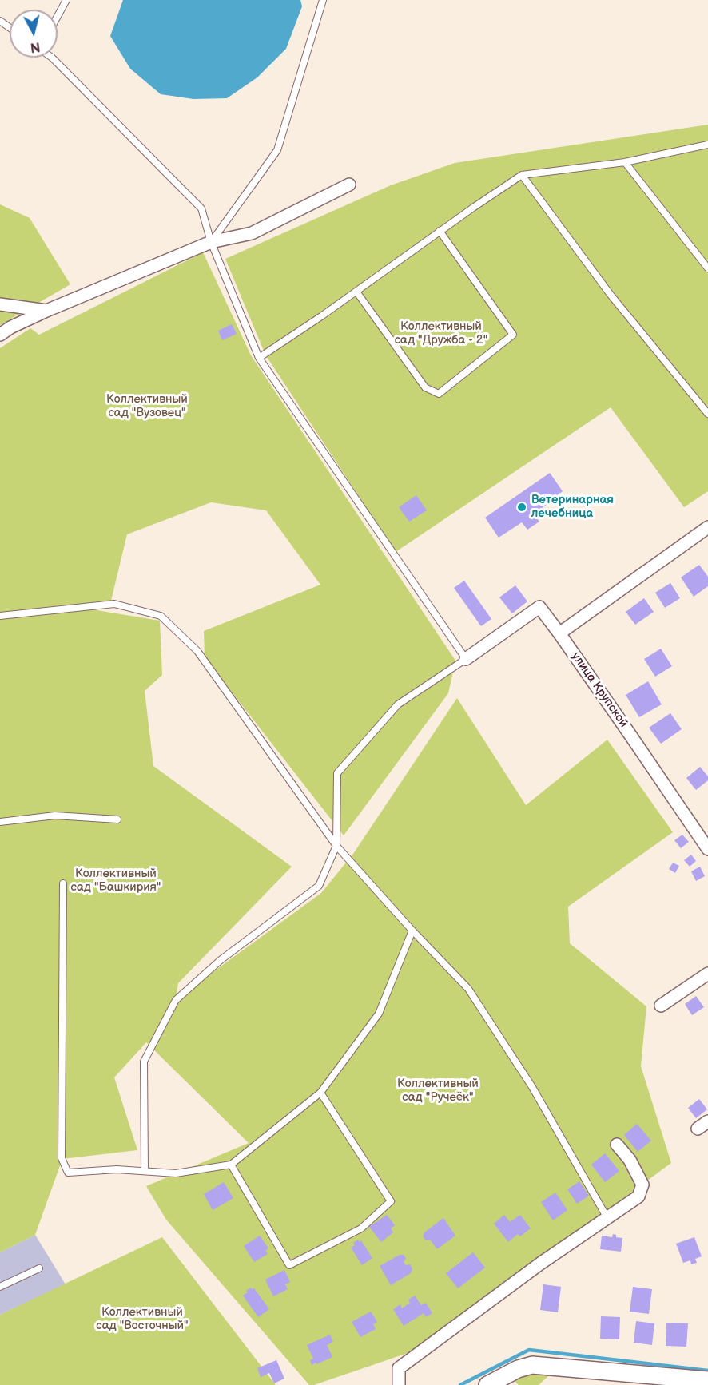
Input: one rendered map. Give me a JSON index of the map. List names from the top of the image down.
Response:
{
  "streets": {
    "street": ["улица Крупской"]
  },
  "parks": [
    "Коллективный сад \"Дружба - 2\"",
    "Коллективный сад \"Вузовец\"",
    "Коллективный сад \"Башкирия\"",
    "Коллективный сад \"Ручеёк\"",
    "Коллективный сад \"Восточный\""
  ],
  "places": ["Ветеринарная лечебница"],
  "north": "bottom"
}
